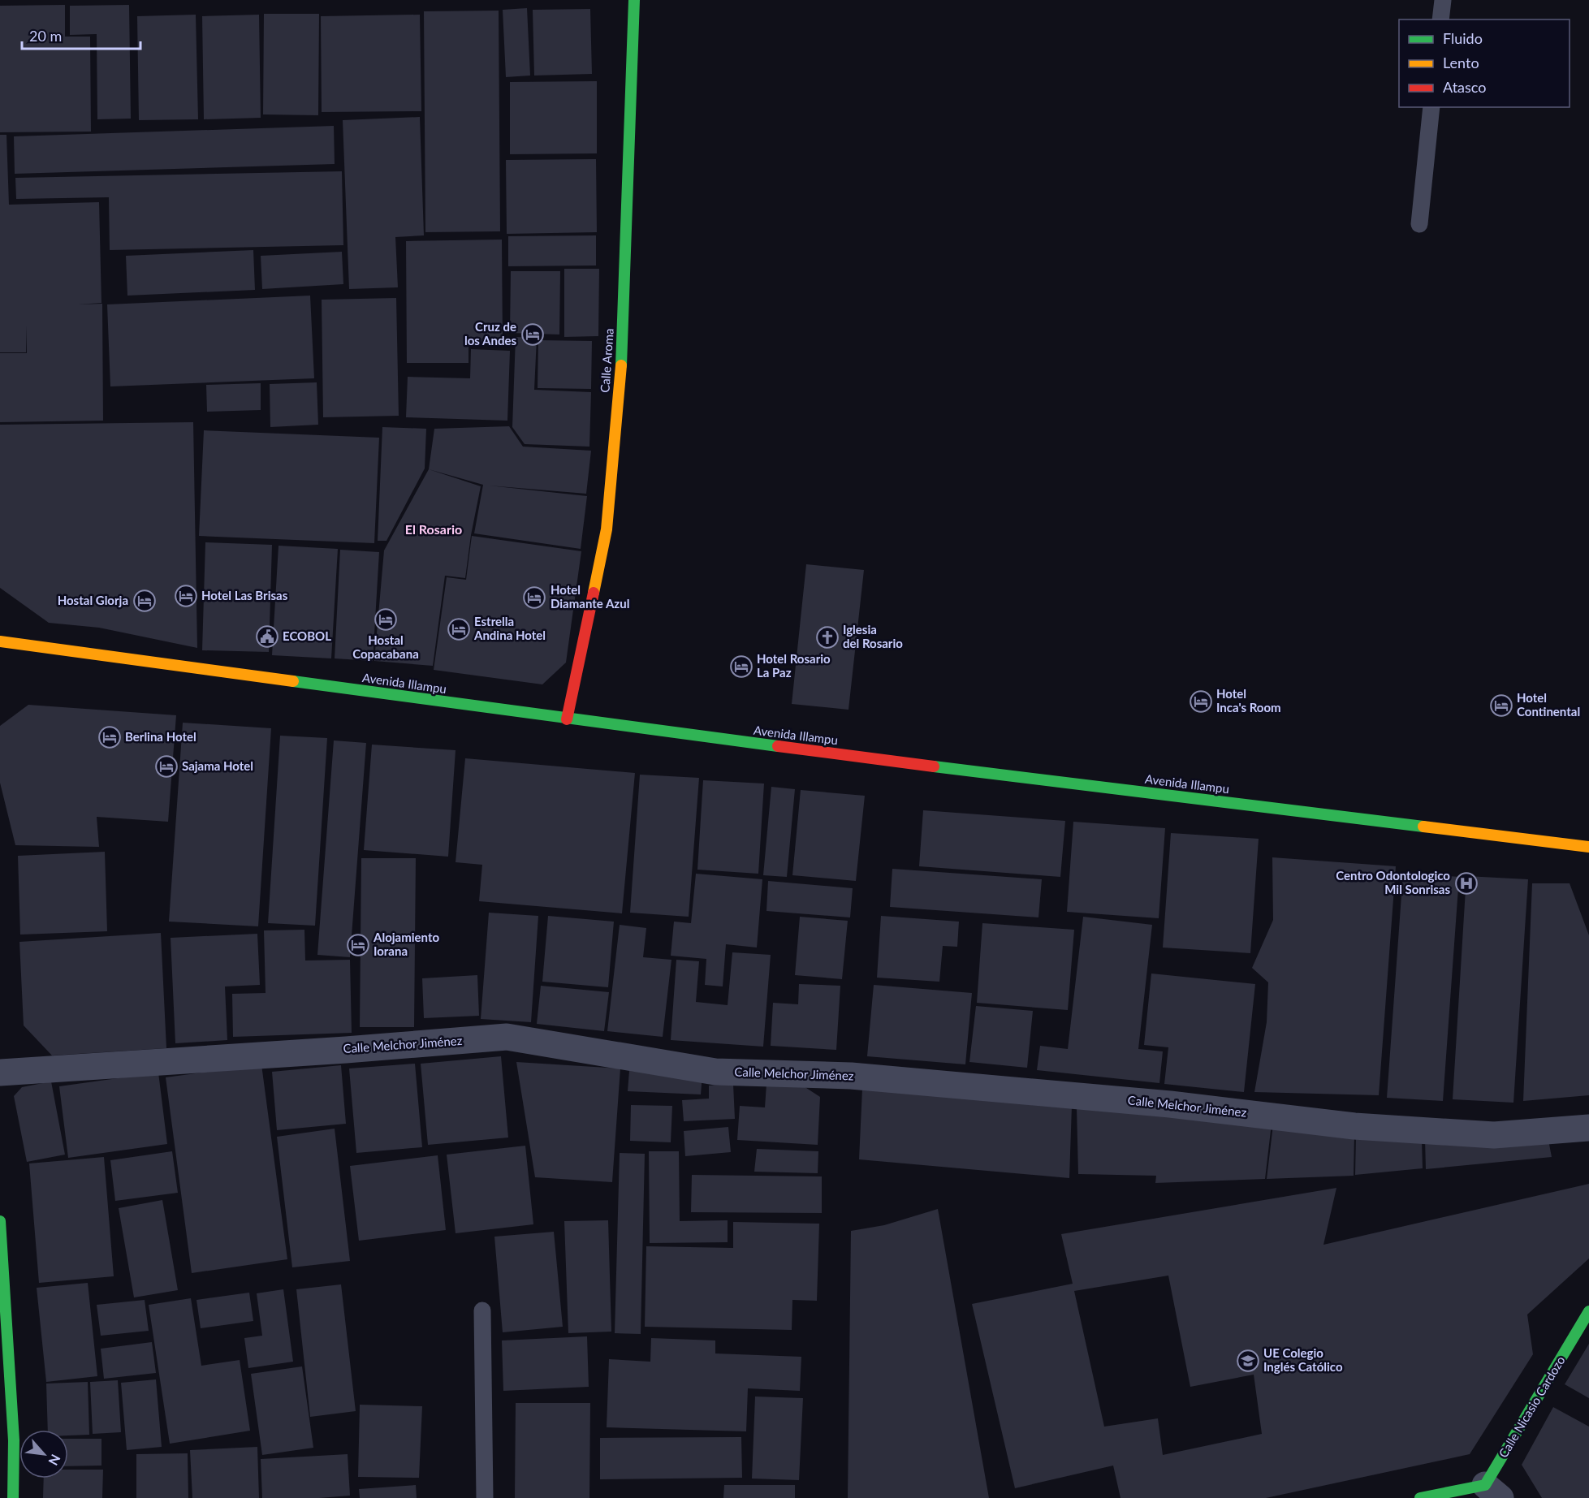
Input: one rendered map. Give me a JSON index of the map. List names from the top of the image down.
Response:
{
  "streets": {
    "main road": ["Calle Aroma", "Avenida Illampu", "Calle Nicasio Cardozo"],
    "street": ["Calle Melchor Jiménez"]
  },
  "crossings": [
    ["Calle Aroma", "Avenida Illampu"]
  ],
  "districts": ["El Rosario"],
  "places": {
    "hotel": [
      "Cruz de los Andes",
      "Hotel Las Brisas",
      "Hotel Diamante Azul",
      "Hostal Glorja",
      "Hostal Copacabana",
      "Estrella Andina Hotel",
      "Hotel Rosario La Paz",
      "Hotel Inca's Room",
      "Hotel Continental",
      "Berlina Hotel",
      "Sajama Hotel",
      "Alojamiento Iorana"
    ],
    "public building": ["ECOBOL"],
    "church": ["Iglesia del Rosario"],
    "hospital": ["Centro Odontologico Mil Sonrisas"],
    "school or university": ["UE Colegio Inglés Católico"]
  },
  "legend": ["Fluido", "Lento", "Atasco"],
  "scale_bar": "20 m",
  "north": "bottom right"
}
